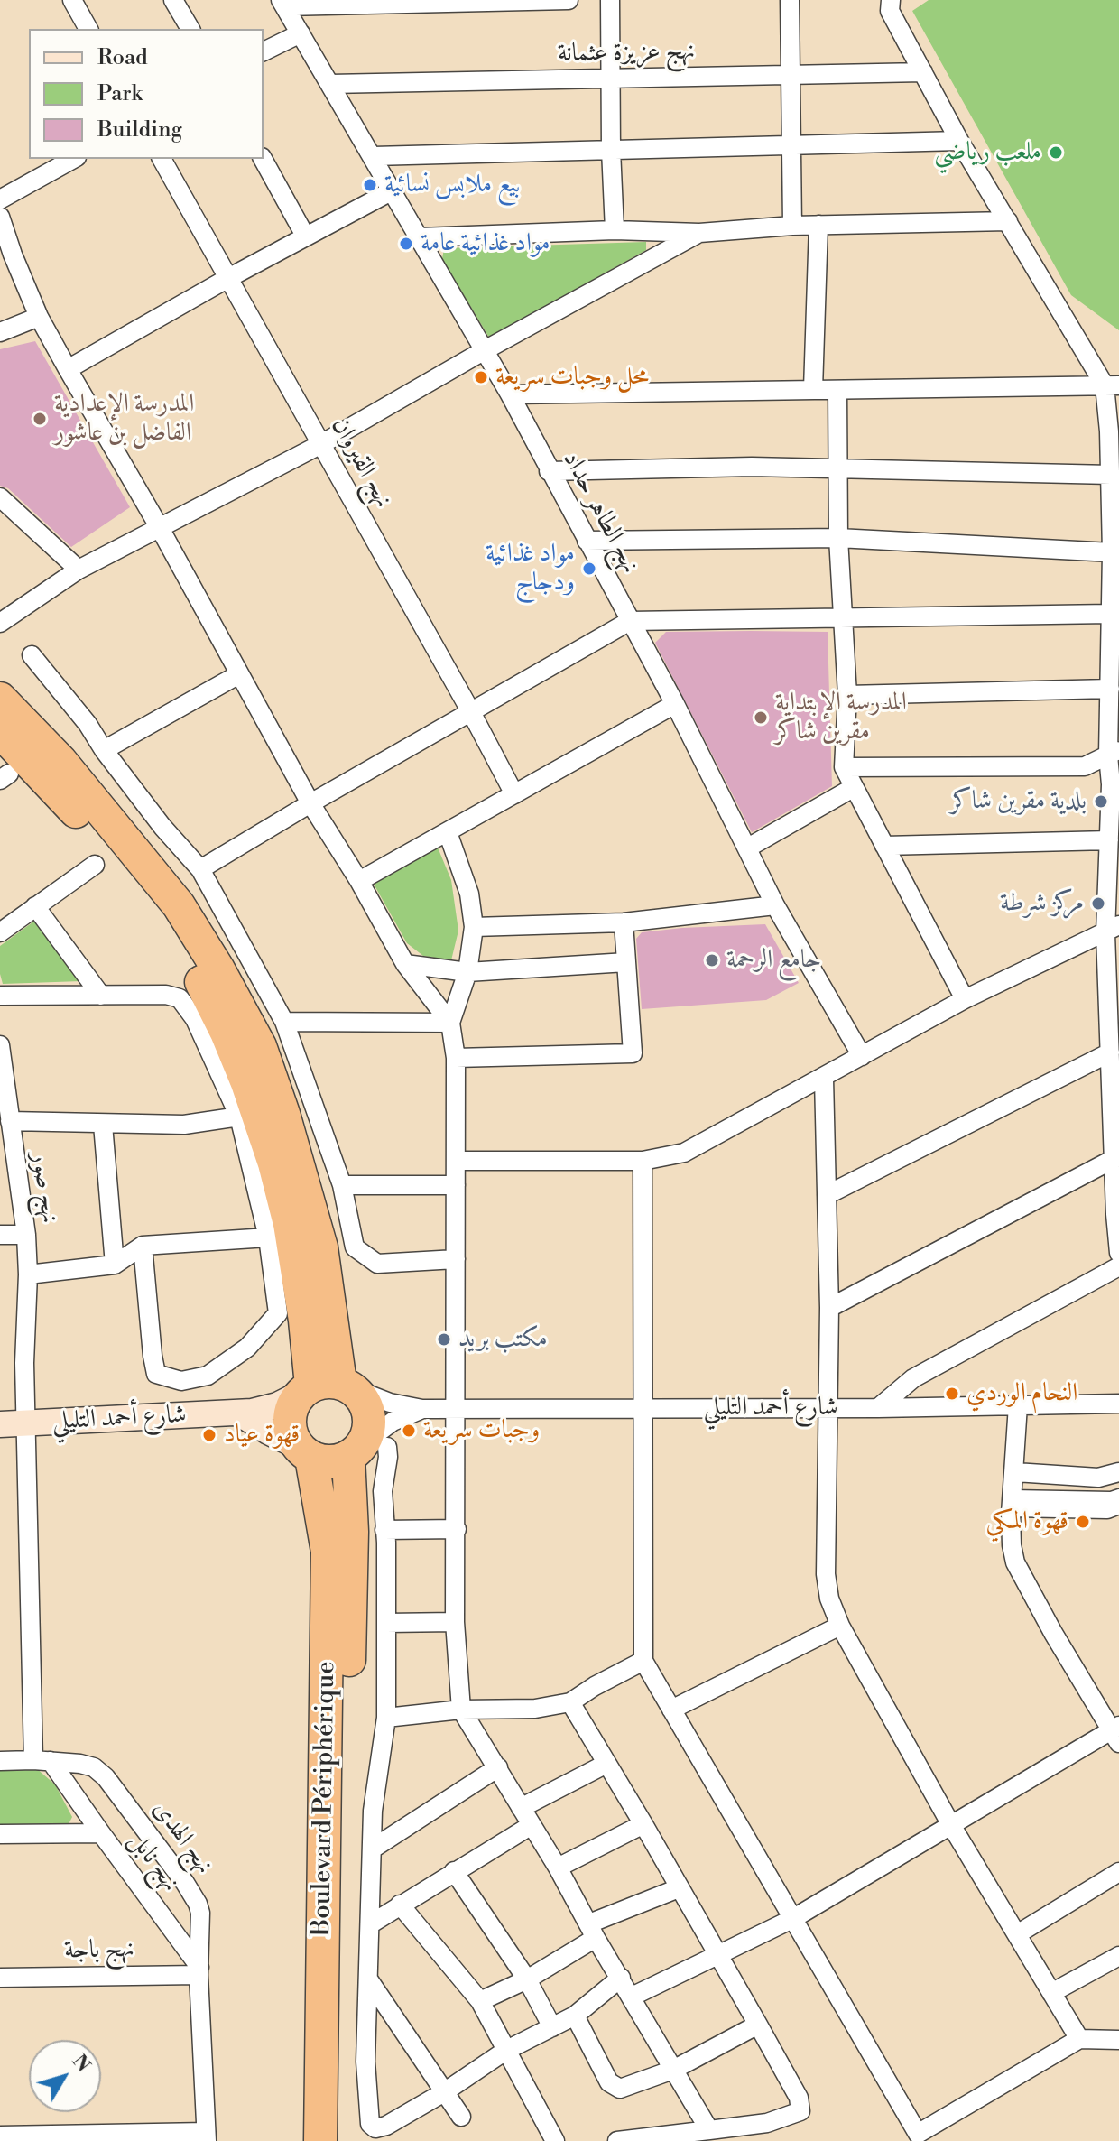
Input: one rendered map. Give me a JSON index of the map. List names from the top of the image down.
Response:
{
  "streets": {
    "highway": ["Boulevard Périphérique"],
    "street": [
      "نهج عزيزة عثمانة",
      "نهج القيروان",
      "نهج الطاهر حداد",
      "نهج صور",
      "شارع أحمد التليلي",
      "نهج الهدى",
      "نهج نابل",
      "نهج باجة"
    ]
  },
  "crossings": [
    ["نهج عزيزة عثمانة", "نهج الطاهر حداد"],
    ["نهج صور", "شارع أحمد التليلي"],
    ["نهج صور", "نهج الهدى"],
    ["شارع أحمد التليلي", "Boulevard Périphérique"],
    ["نهج الهدى", "نهج نابل"],
    ["نهج الهدى", "نهج باجة"],
    ["نهج نابل", "نهج باجة"]
  ],
  "places": [
    "ملعب رياضي",
    "بيع ملابس نسائية",
    "مواد غذائية عامة",
    "محل وجبات سريعة",
    "المدرسة الإعدادية الفاضل بن عاشور",
    "مواد غذائية ودجاج",
    "المدرسة الإبتداية مقرين شاكر",
    "بلدية مقرين شاكر",
    "مركز شرطة",
    "جامع الرحمة",
    "مكتب بريد",
    "النحام الوردي",
    "وجبات سريعة",
    "قهوة عياد",
    "قهوة المكي"
  ],
  "legend": ["Road", "Park", "Building"],
  "north": "top right"
}
